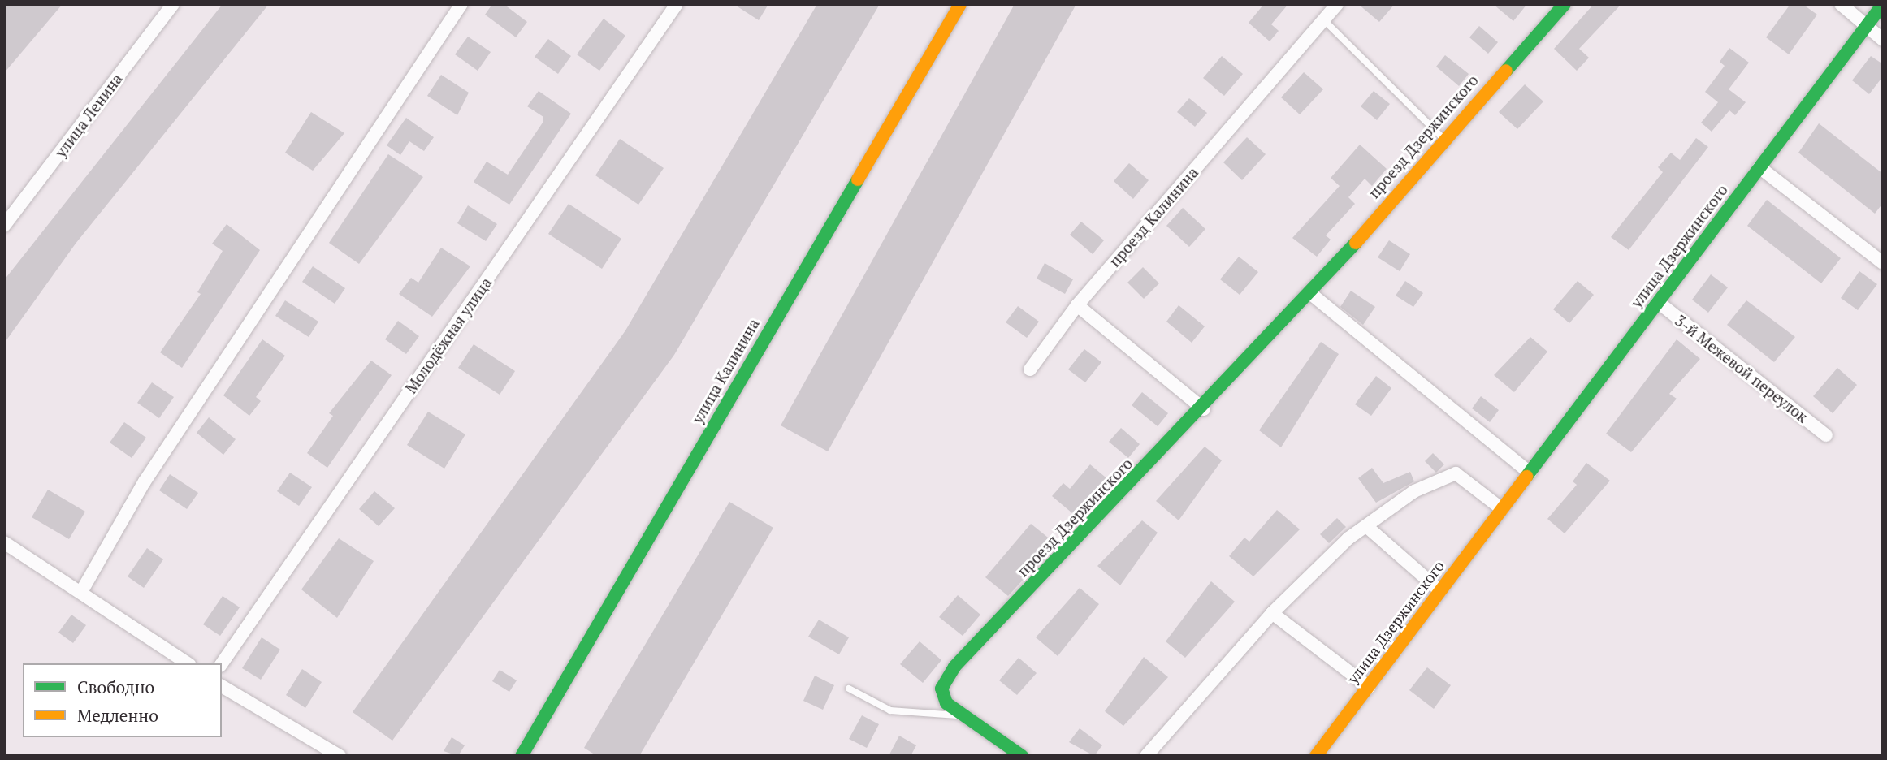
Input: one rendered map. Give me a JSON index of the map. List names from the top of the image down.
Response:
{
  "streets": {
    "street": [
      "улица Ленина",
      "проезд Дзержинского",
      "проезд Калинина",
      "улица Дзержинского",
      "Молодёжная улица",
      "3-й Межевой переулок",
      "улица Калинина"
    ]
  },
  "crossings": [
    ["улица Дзержинского", "3-й Межевой переулок"]
  ],
  "legend": ["Свободно", "Медленно"]
}
